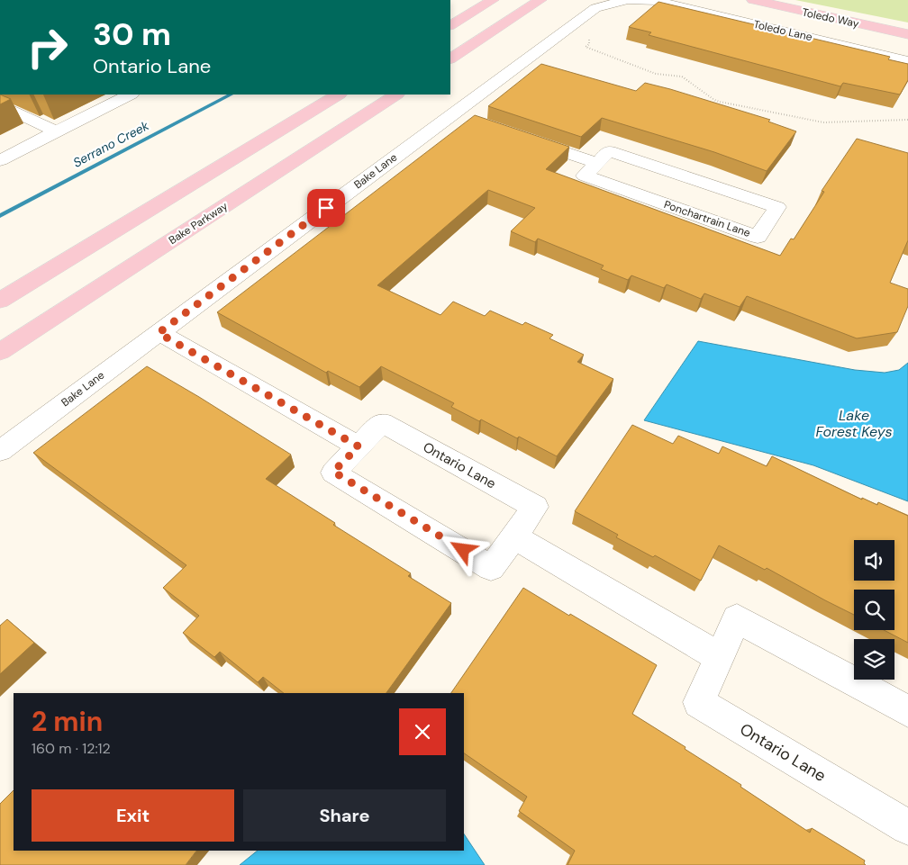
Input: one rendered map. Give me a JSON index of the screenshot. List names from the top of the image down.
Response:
{
  "streets": {
    "main road": ["Toledo Way", "Bake Parkway"],
    "street": [
      "Toledo Lane",
      "Bake Lane",
      "Ponchartrain Lane",
      "Ontario Lane"
    ]
  },
  "crossings": [
    ["Toledo Lane", "Bake Lane"]
  ],
  "water": ["Serrano Creek", "Lake Forest Keys"],
  "page": {
    "turn": ["30 m", "Ontario Lane"],
    "heading": ["2 min", "160 m · 12:12"],
    "buttons": ["Exit", "Share"]
  }
}
